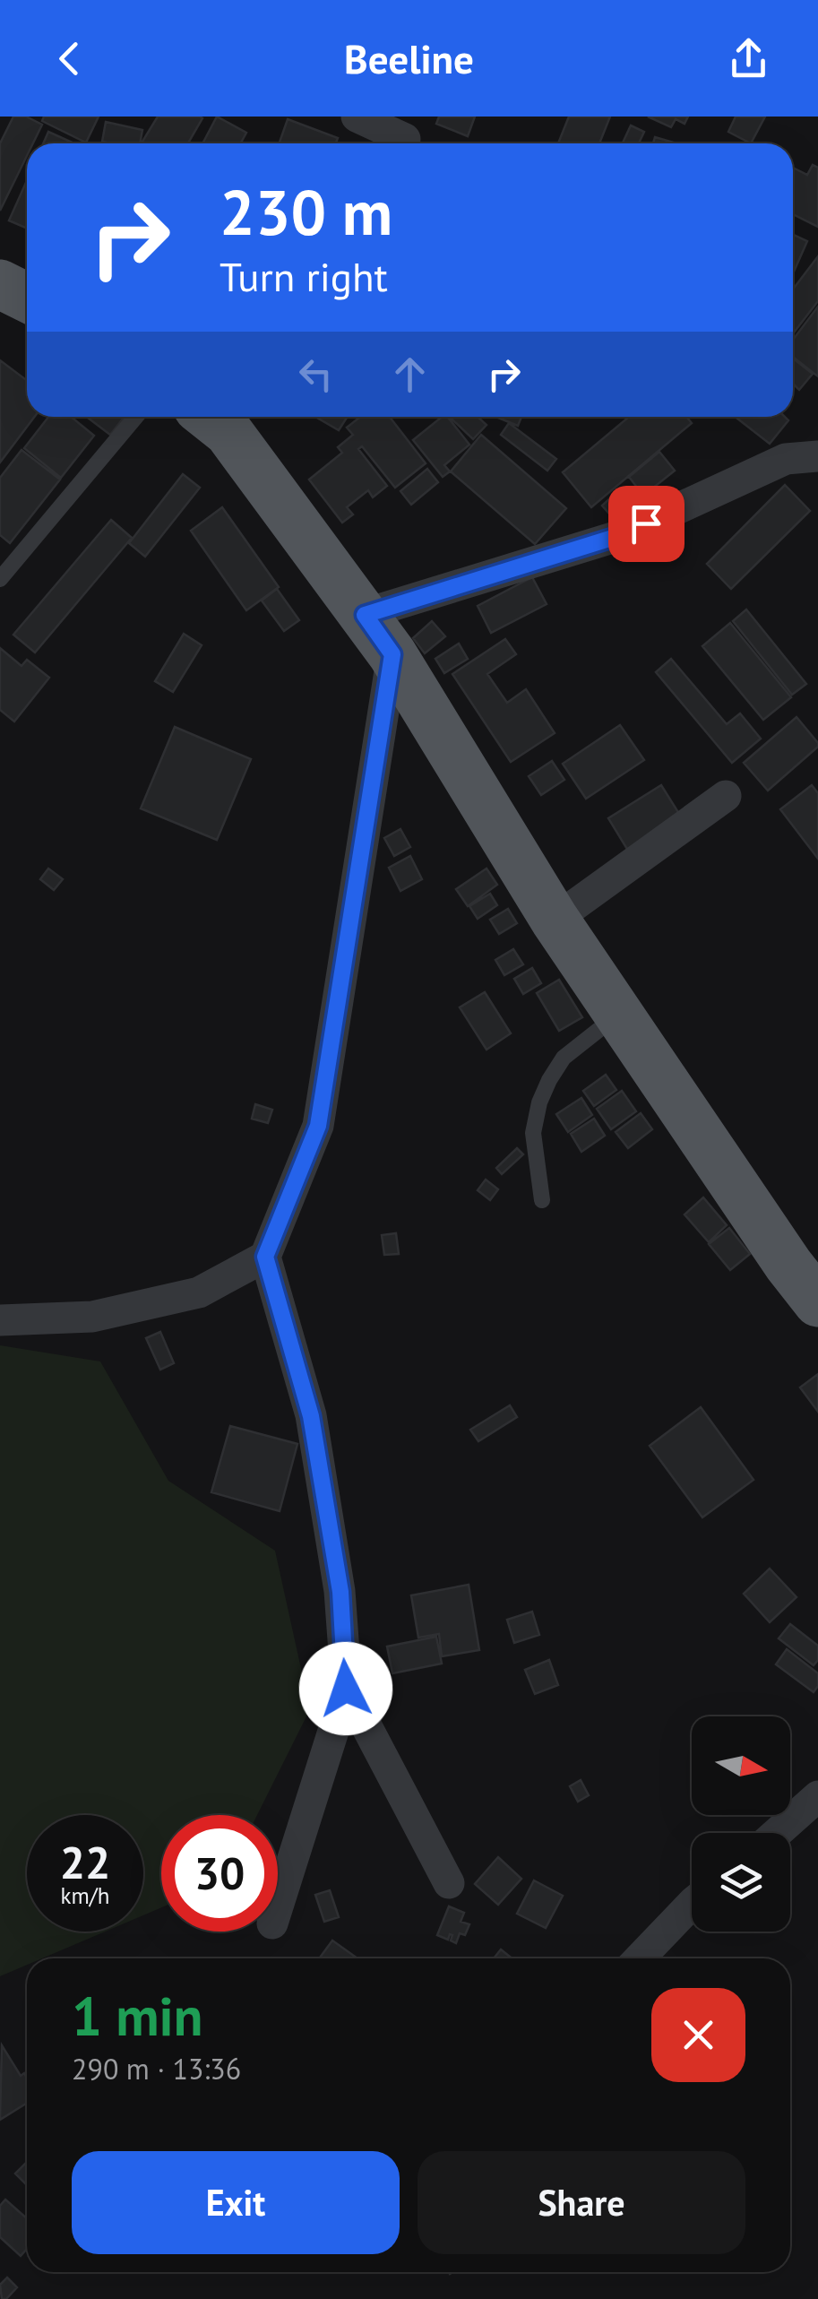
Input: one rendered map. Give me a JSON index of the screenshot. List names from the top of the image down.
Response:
{
  "north": "right",
  "page": {
    "header": "Beeline",
    "turn": ["230 m", "Turn right"],
    "speed": "22 km/h",
    "limit": "30",
    "heading": ["1 min", "290 m · 13:36"],
    "buttons": ["Exit", "Share"]
  }
}
